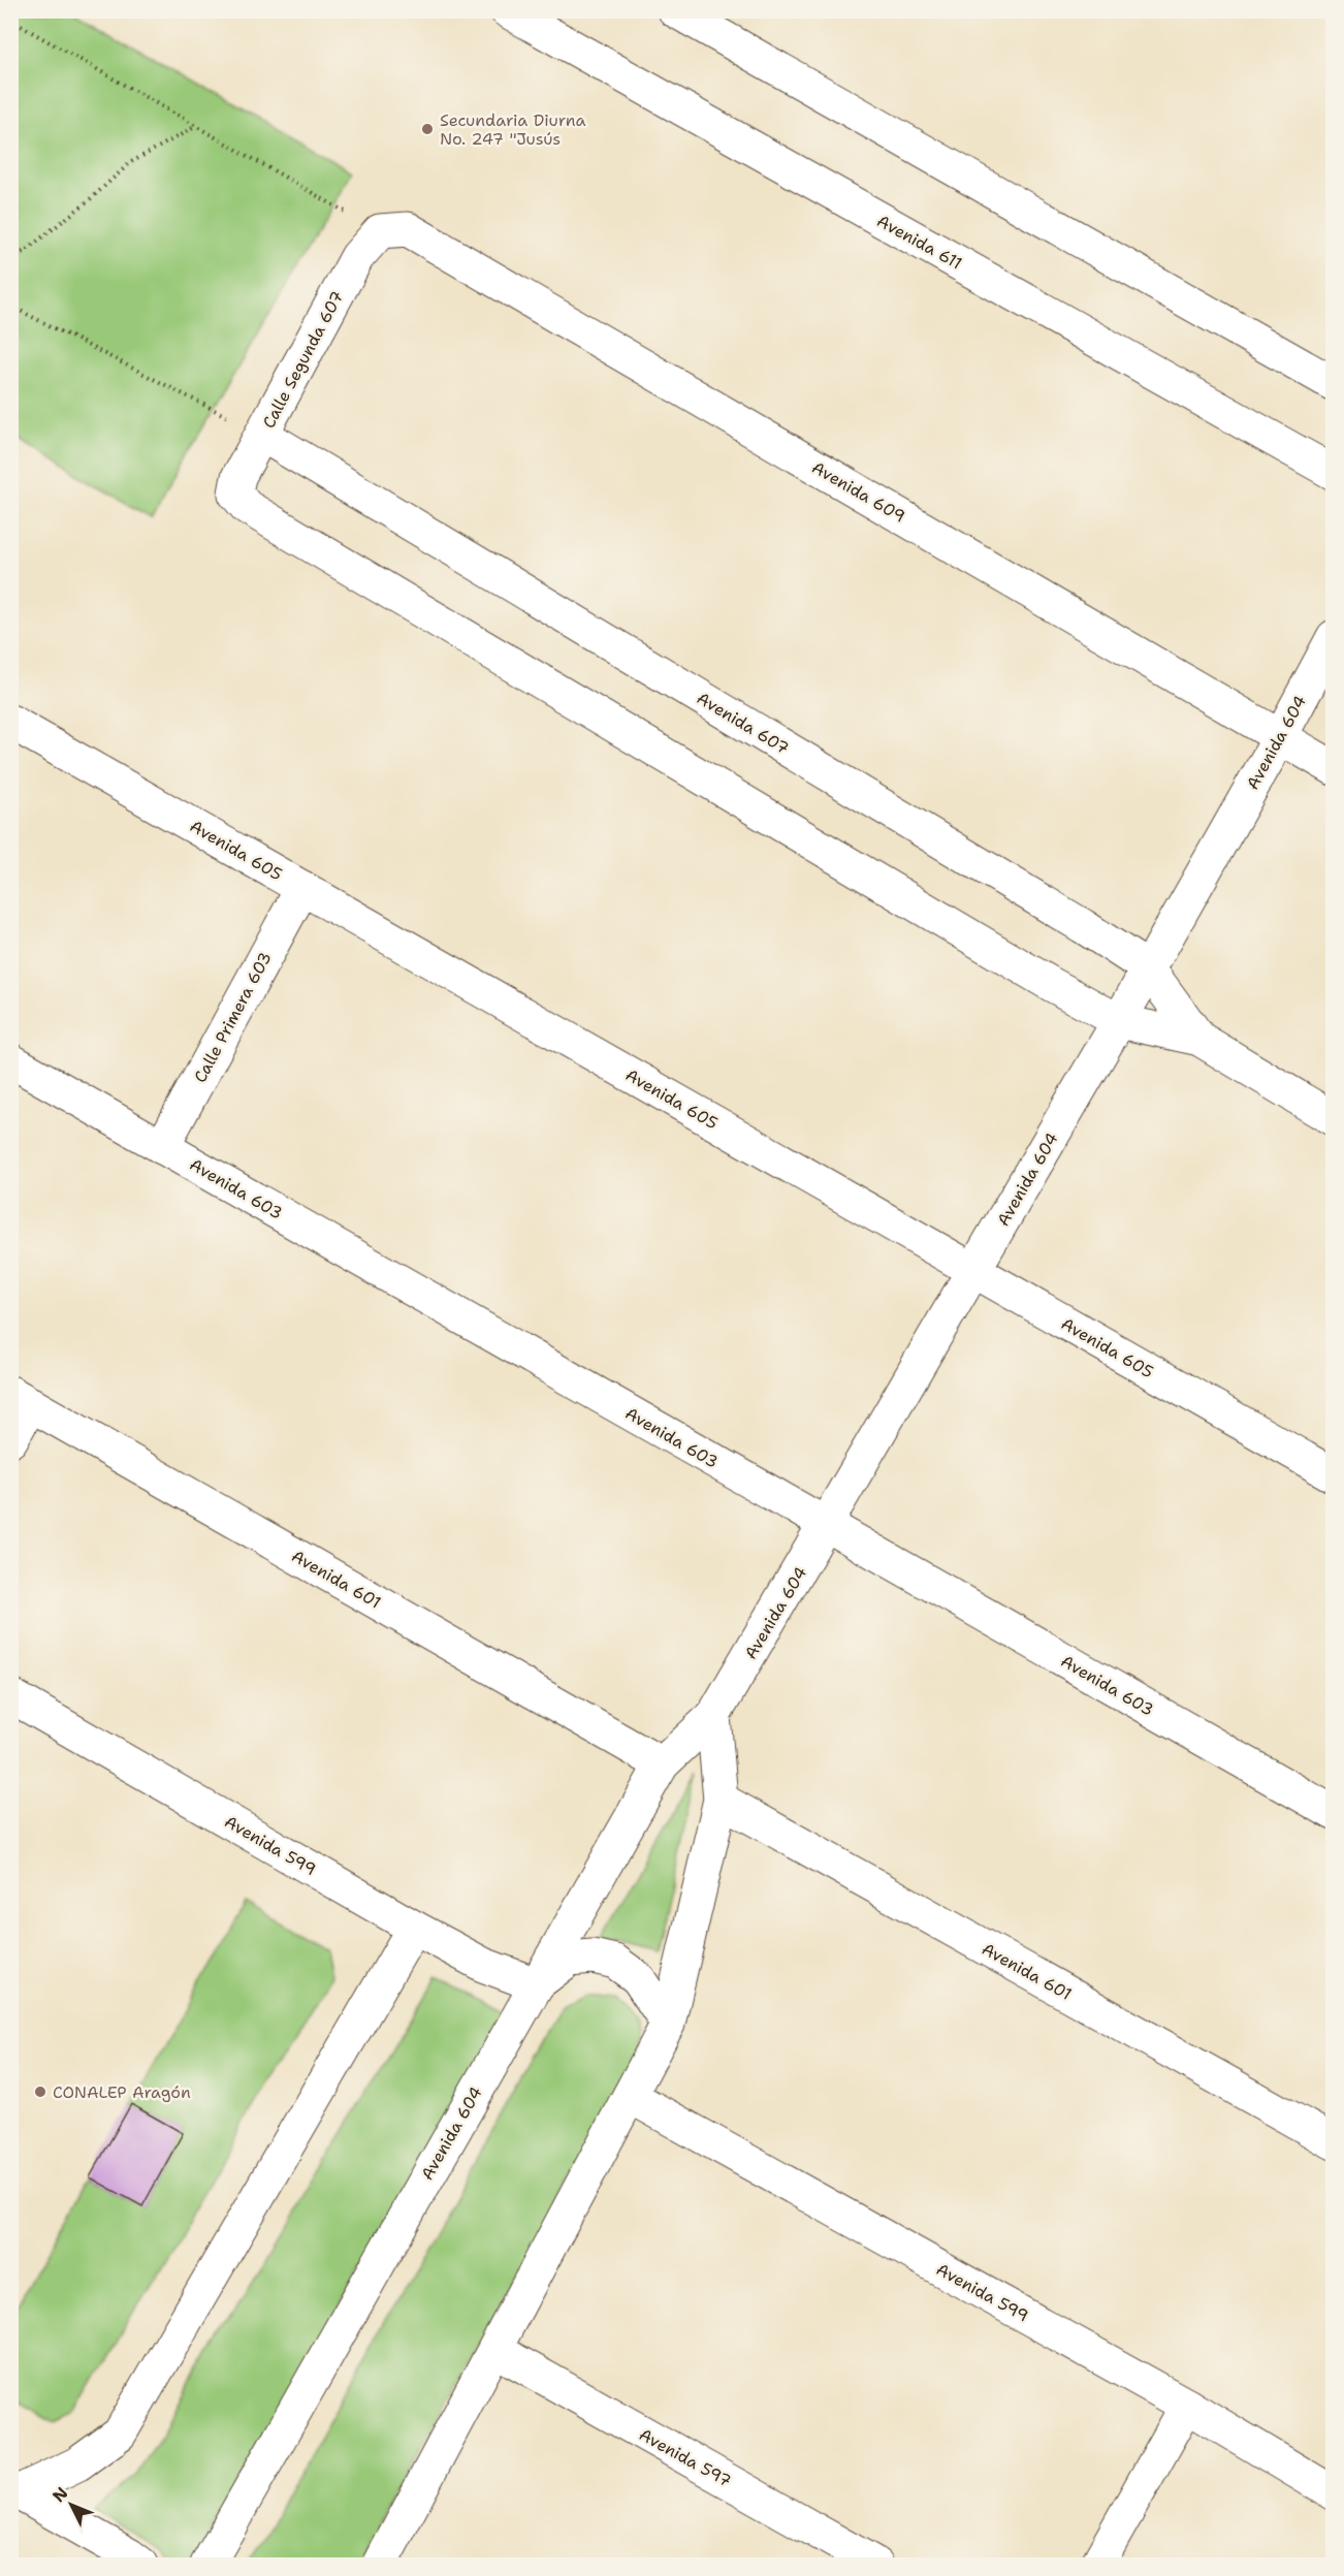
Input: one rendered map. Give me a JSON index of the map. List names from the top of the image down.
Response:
{
  "streets": {
    "street": [
      "Avenida 611",
      "Calle Segunda 607",
      "Avenida 609",
      "Avenida 607",
      "Avenida 604",
      "Avenida 605",
      "Calle Primera 603",
      "Avenida 603",
      "Avenida 601",
      "Avenida 599",
      "Avenida 597"
    ]
  },
  "crossings": [
    ["Calle Segunda 607", "Avenida 609"],
    ["Calle Segunda 607", "Avenida 607"],
    ["Avenida 609", "Avenida 604"],
    ["Avenida 607", "Avenida 604"],
    ["Avenida 604", "Avenida 605"],
    ["Avenida 604", "Avenida 603"],
    ["Avenida 604", "Avenida 601"],
    ["Avenida 604", "Avenida 599"],
    ["Avenida 605", "Calle Primera 603"],
    ["Calle Primera 603", "Avenida 603"]
  ],
  "places": ["Secundaria Diurna No. 247 \"Jusús", "CONALEP Aragón"],
  "north": "top left"
}
